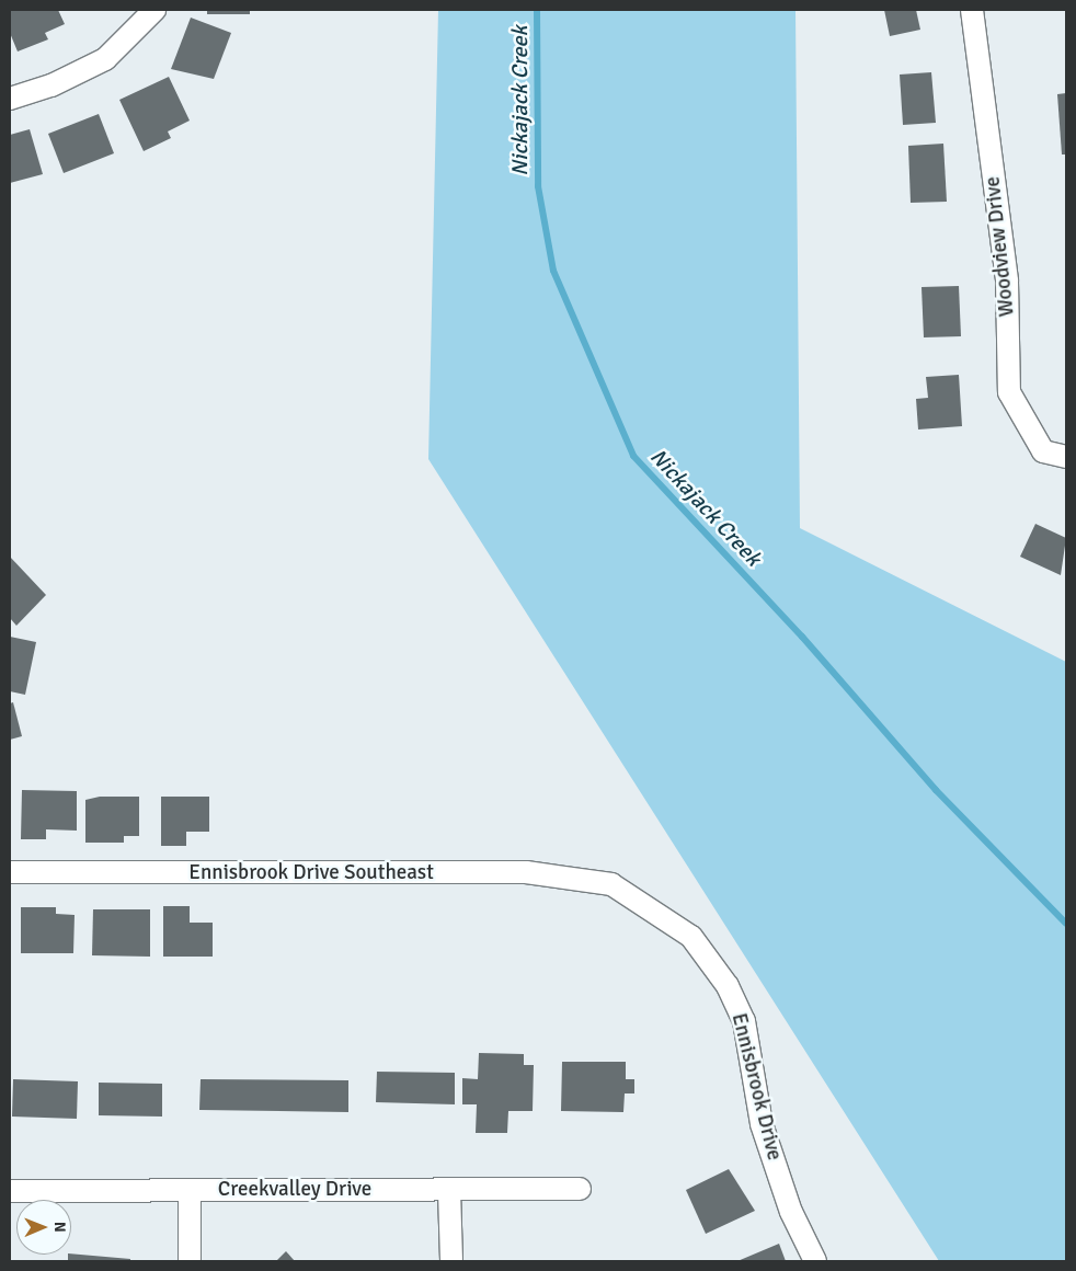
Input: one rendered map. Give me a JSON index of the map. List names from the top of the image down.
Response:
{
  "streets": {
    "street": [
      "Woodview Drive",
      "Ennisbrook Drive Southeast",
      "Ennisbrook Drive",
      "Creekvalley Drive"
    ]
  },
  "crossings": [
    ["Ennisbrook Drive Southeast", "Ennisbrook Drive"]
  ],
  "water": ["Nickajack Creek"],
  "north": "right"
}
